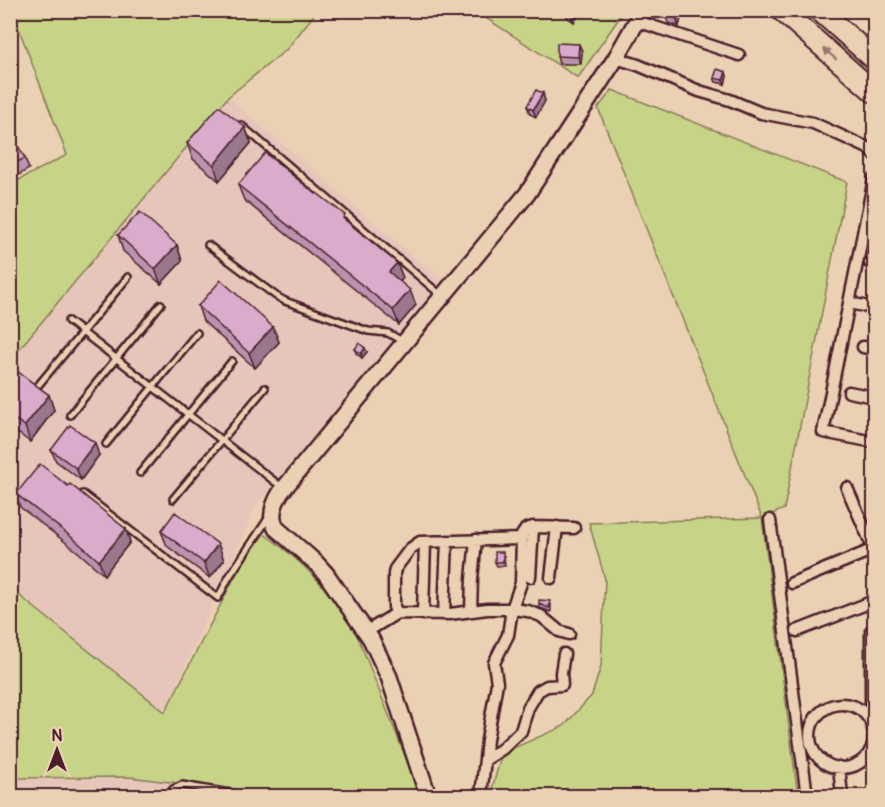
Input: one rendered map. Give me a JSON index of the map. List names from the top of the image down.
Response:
{
  "north": "top"
}
